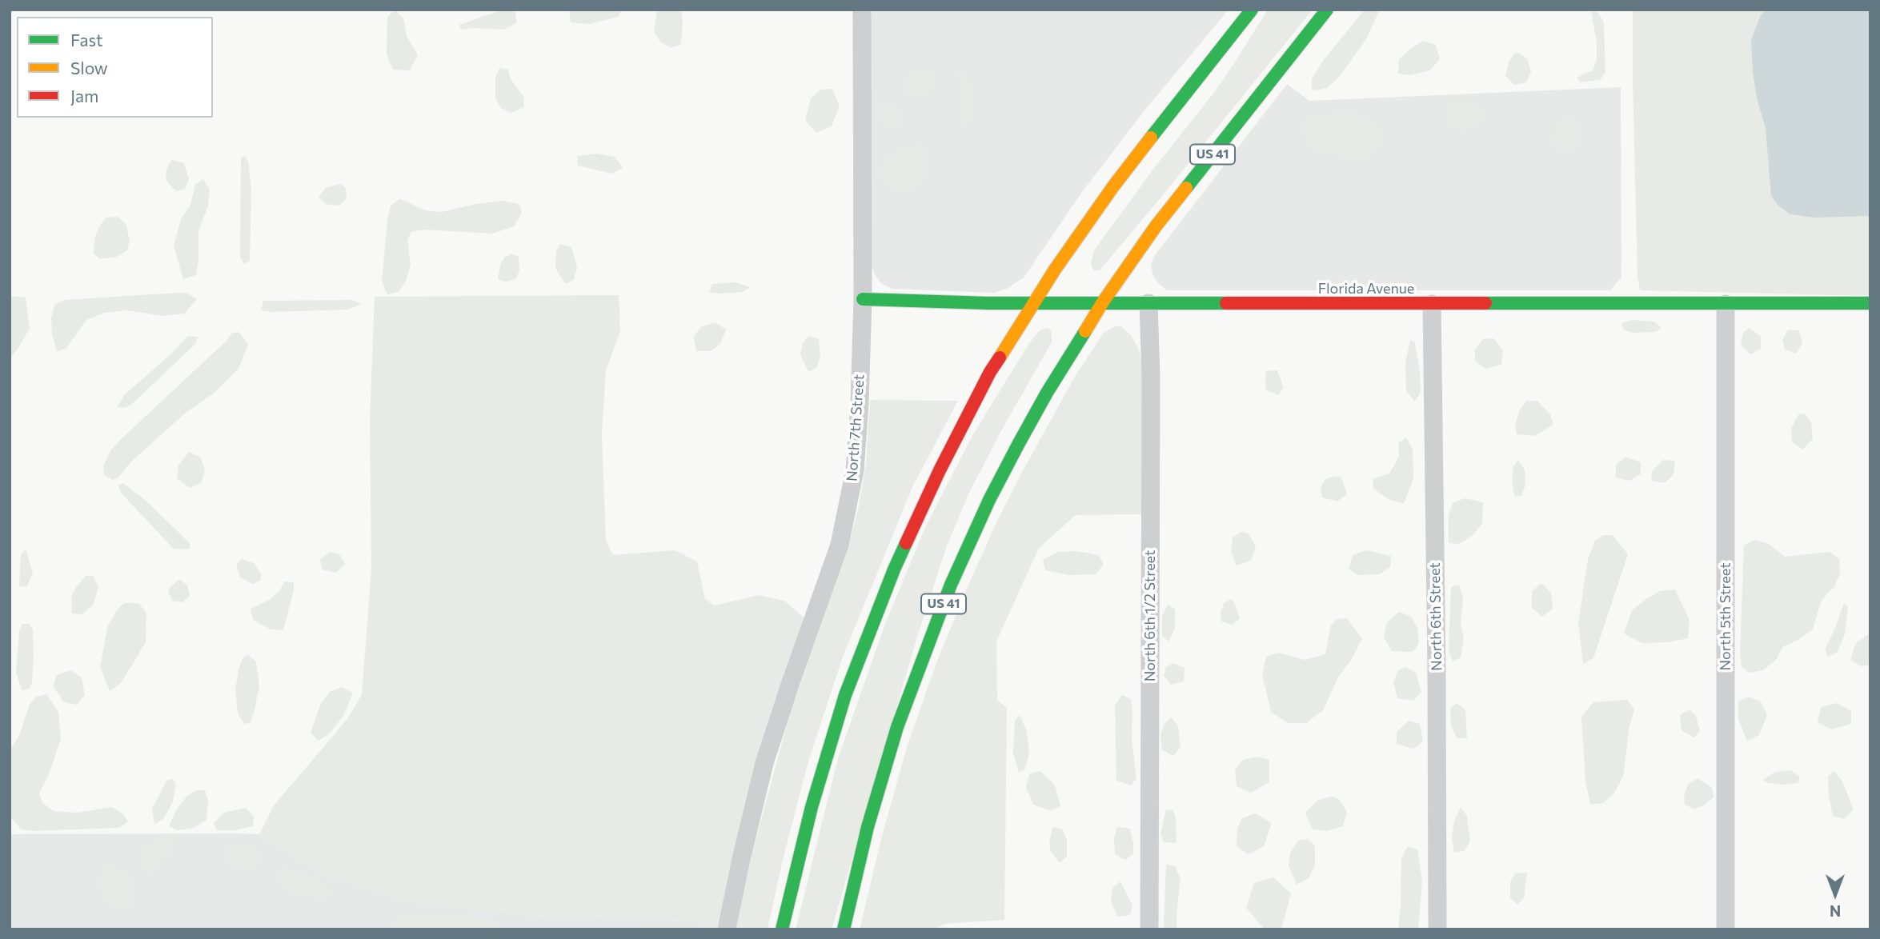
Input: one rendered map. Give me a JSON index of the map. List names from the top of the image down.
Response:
{
  "streets": {
    "main road": ["US 41", "Florida Avenue"],
    "street": [
      "North 7th Street",
      "North 6th 1/2 Street",
      "North 6th Street",
      "North 5th Street"
    ]
  },
  "crossings": [
    ["US 41", "Florida Avenue"],
    ["Florida Avenue", "North 7th Street"],
    ["Florida Avenue", "North 6th 1/2 Street"],
    ["Florida Avenue", "North 6th Street"],
    ["Florida Avenue", "North 5th Street"]
  ],
  "legend": ["Fast", "Slow", "Jam"],
  "north": "bottom"
}
